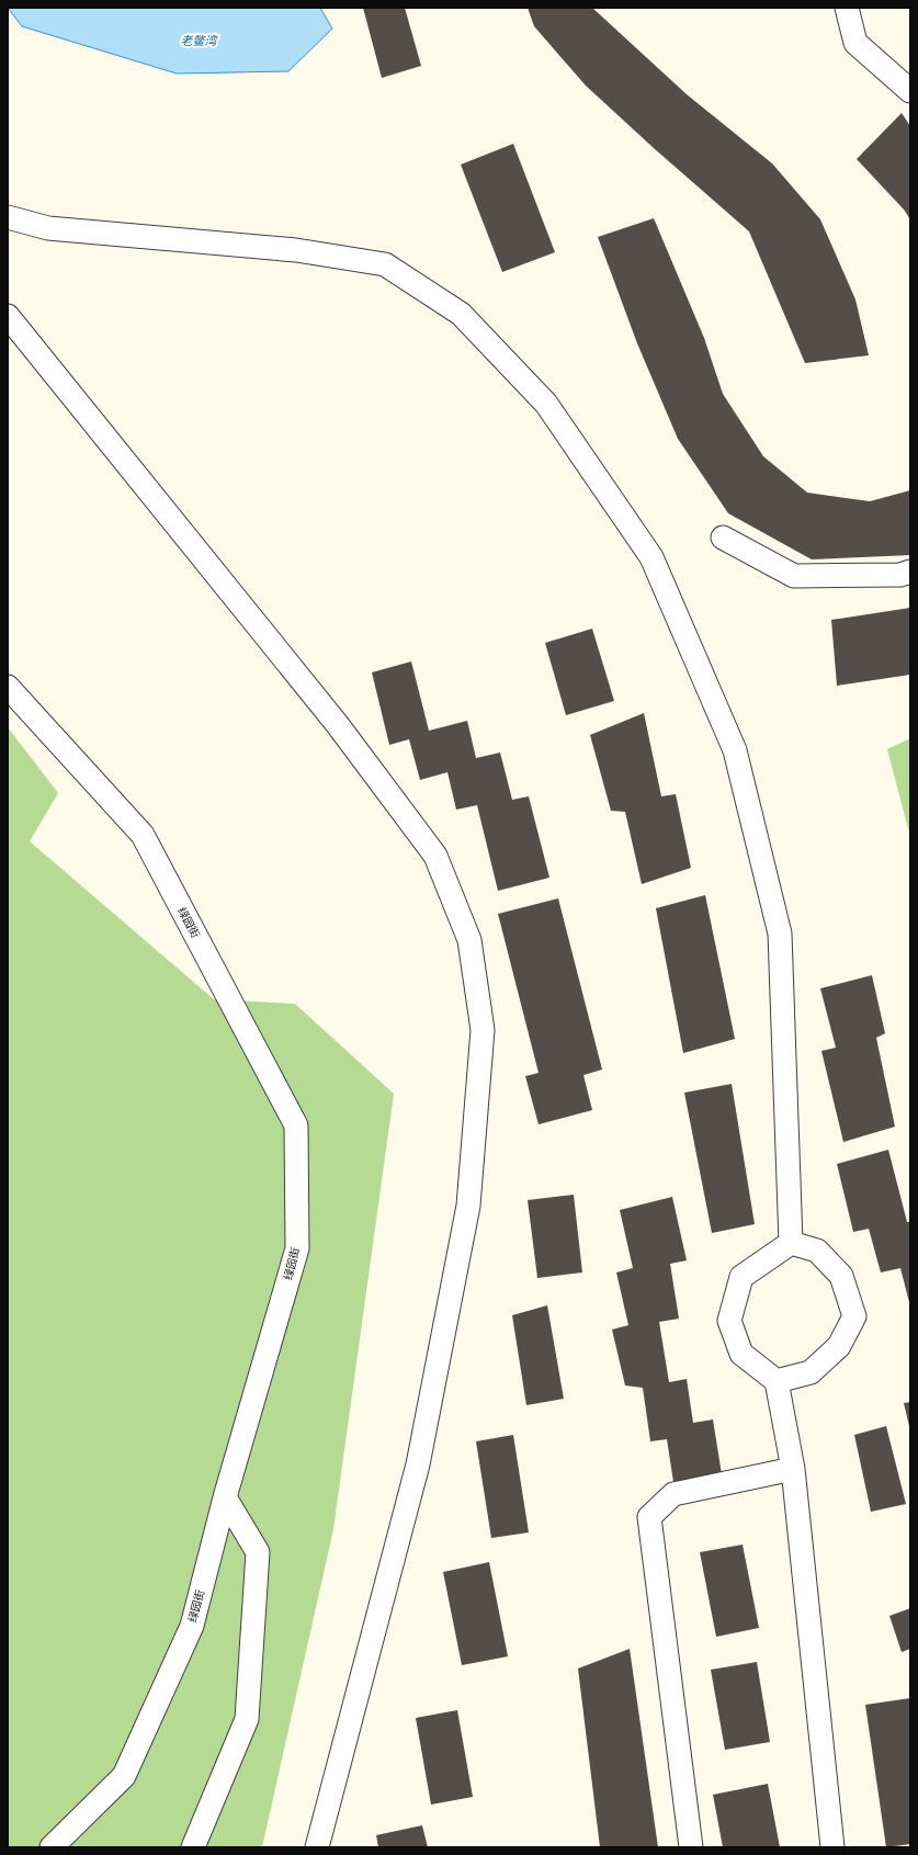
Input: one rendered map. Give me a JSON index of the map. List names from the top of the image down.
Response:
{
  "streets": {
    "street": ["绿园街"]
  },
  "water": ["老鳖湾"]
}
